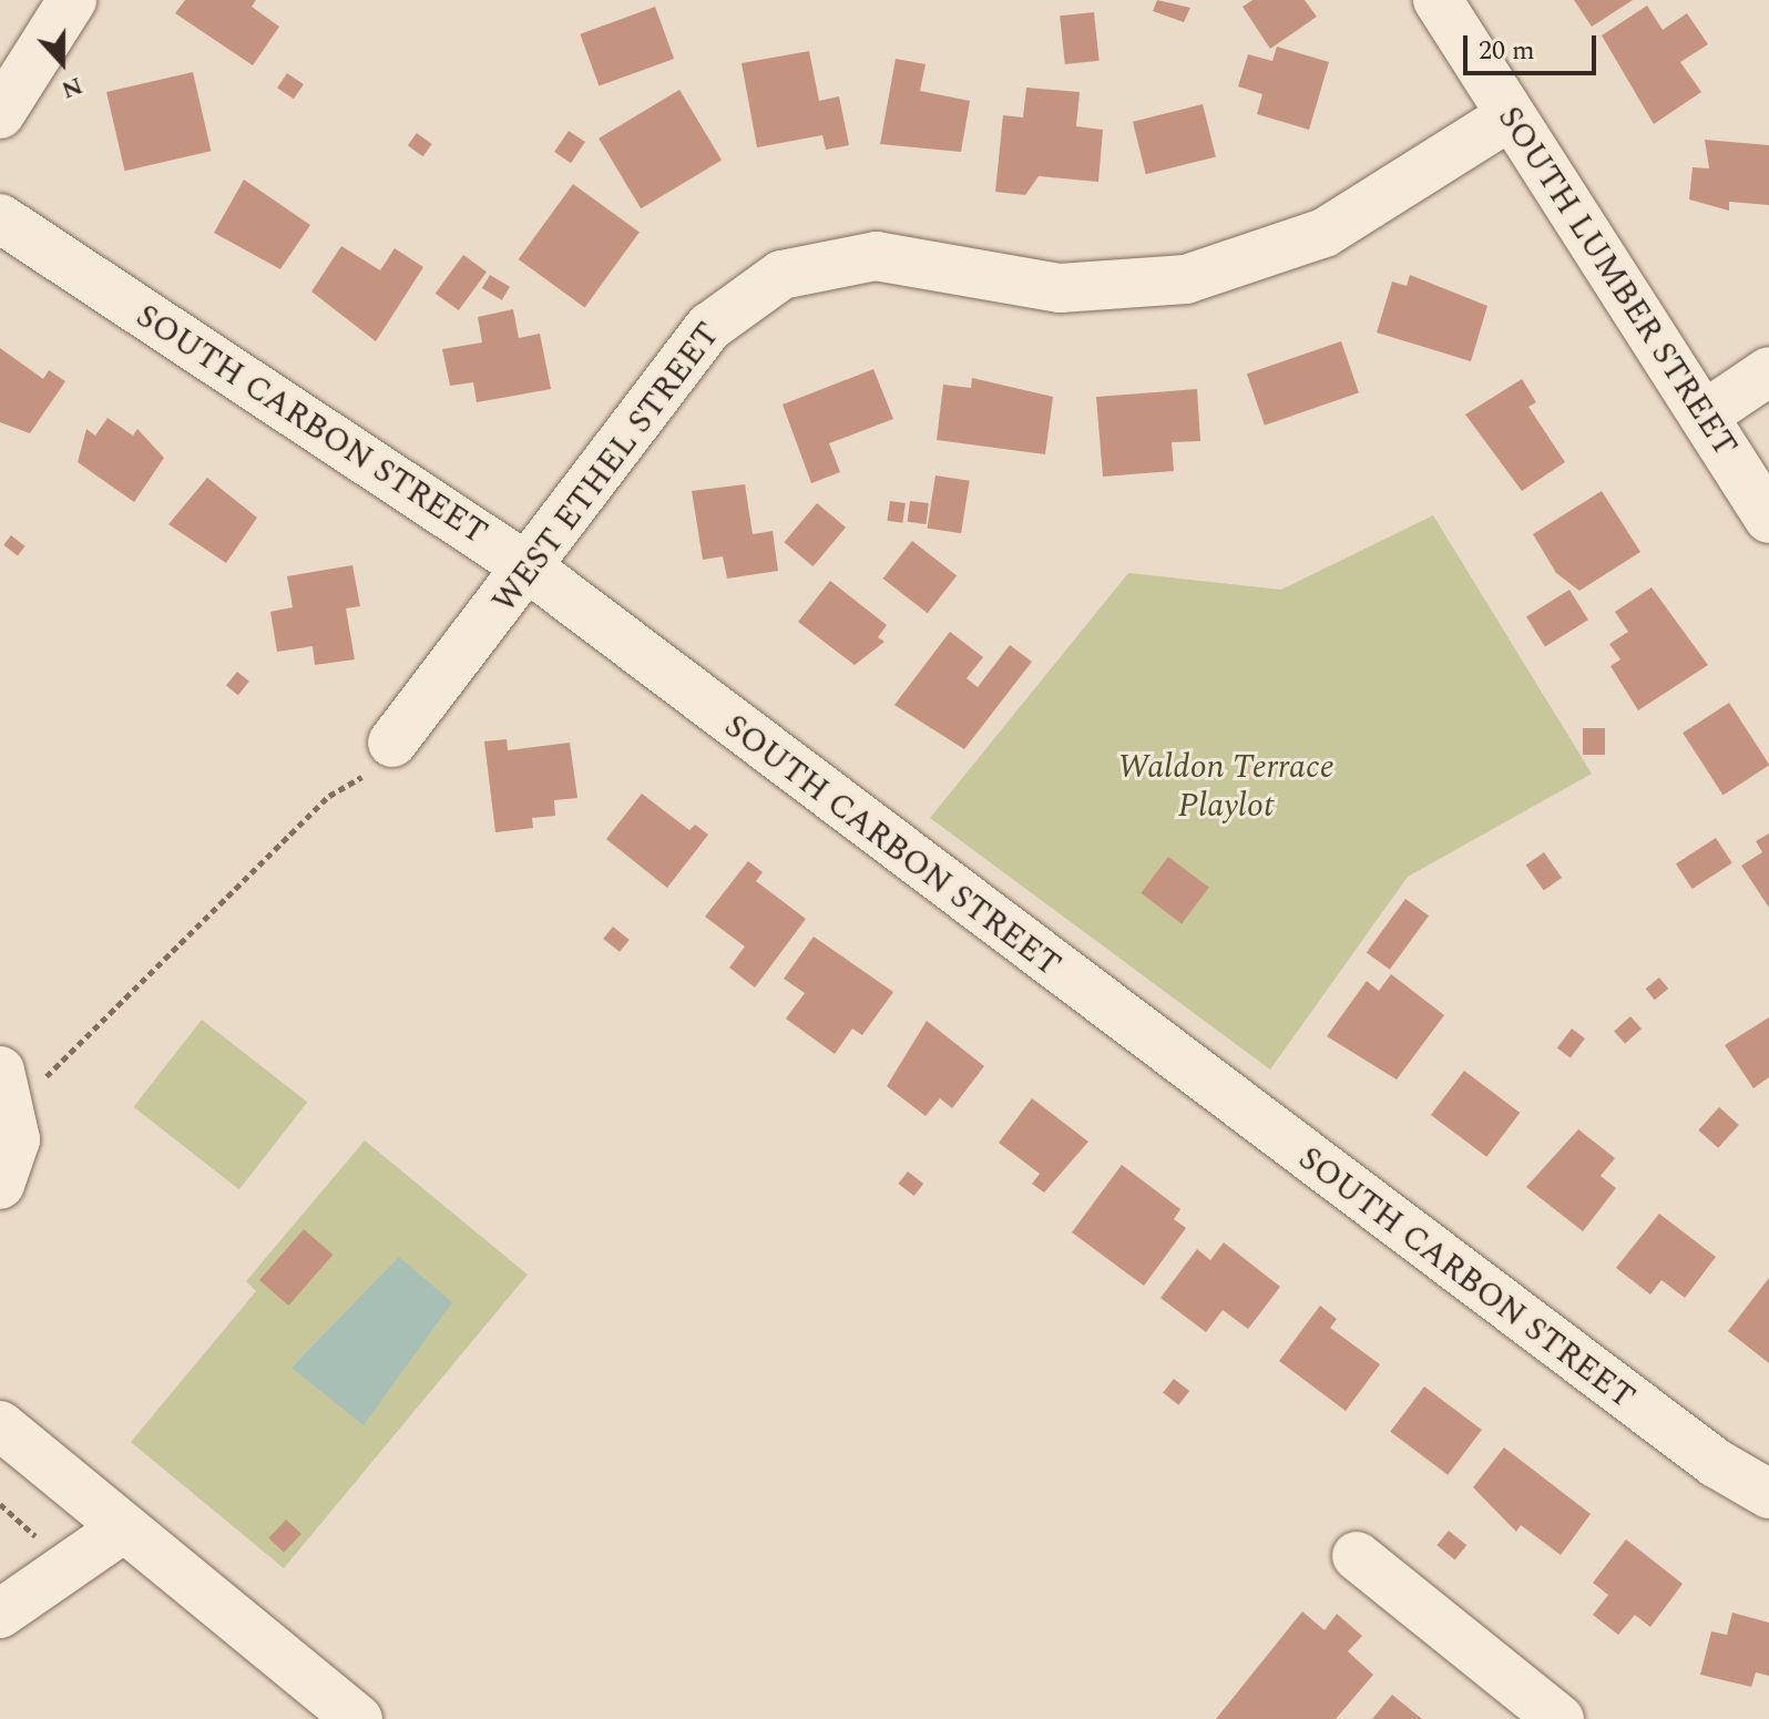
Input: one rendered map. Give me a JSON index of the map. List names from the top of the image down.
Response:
{
  "streets": {
    "street": ["SOUTH LUMBER STREET", "SOUTH CARBON STREET", "WEST ETHEL STREET"]
  },
  "crossings": [
    ["SOUTH LUMBER STREET", "WEST ETHEL STREET"],
    ["SOUTH CARBON STREET", "WEST ETHEL STREET"]
  ],
  "parks": ["Waldon Terrace Playlot"],
  "scale_bar": "20 m",
  "north": "bottom"
}
